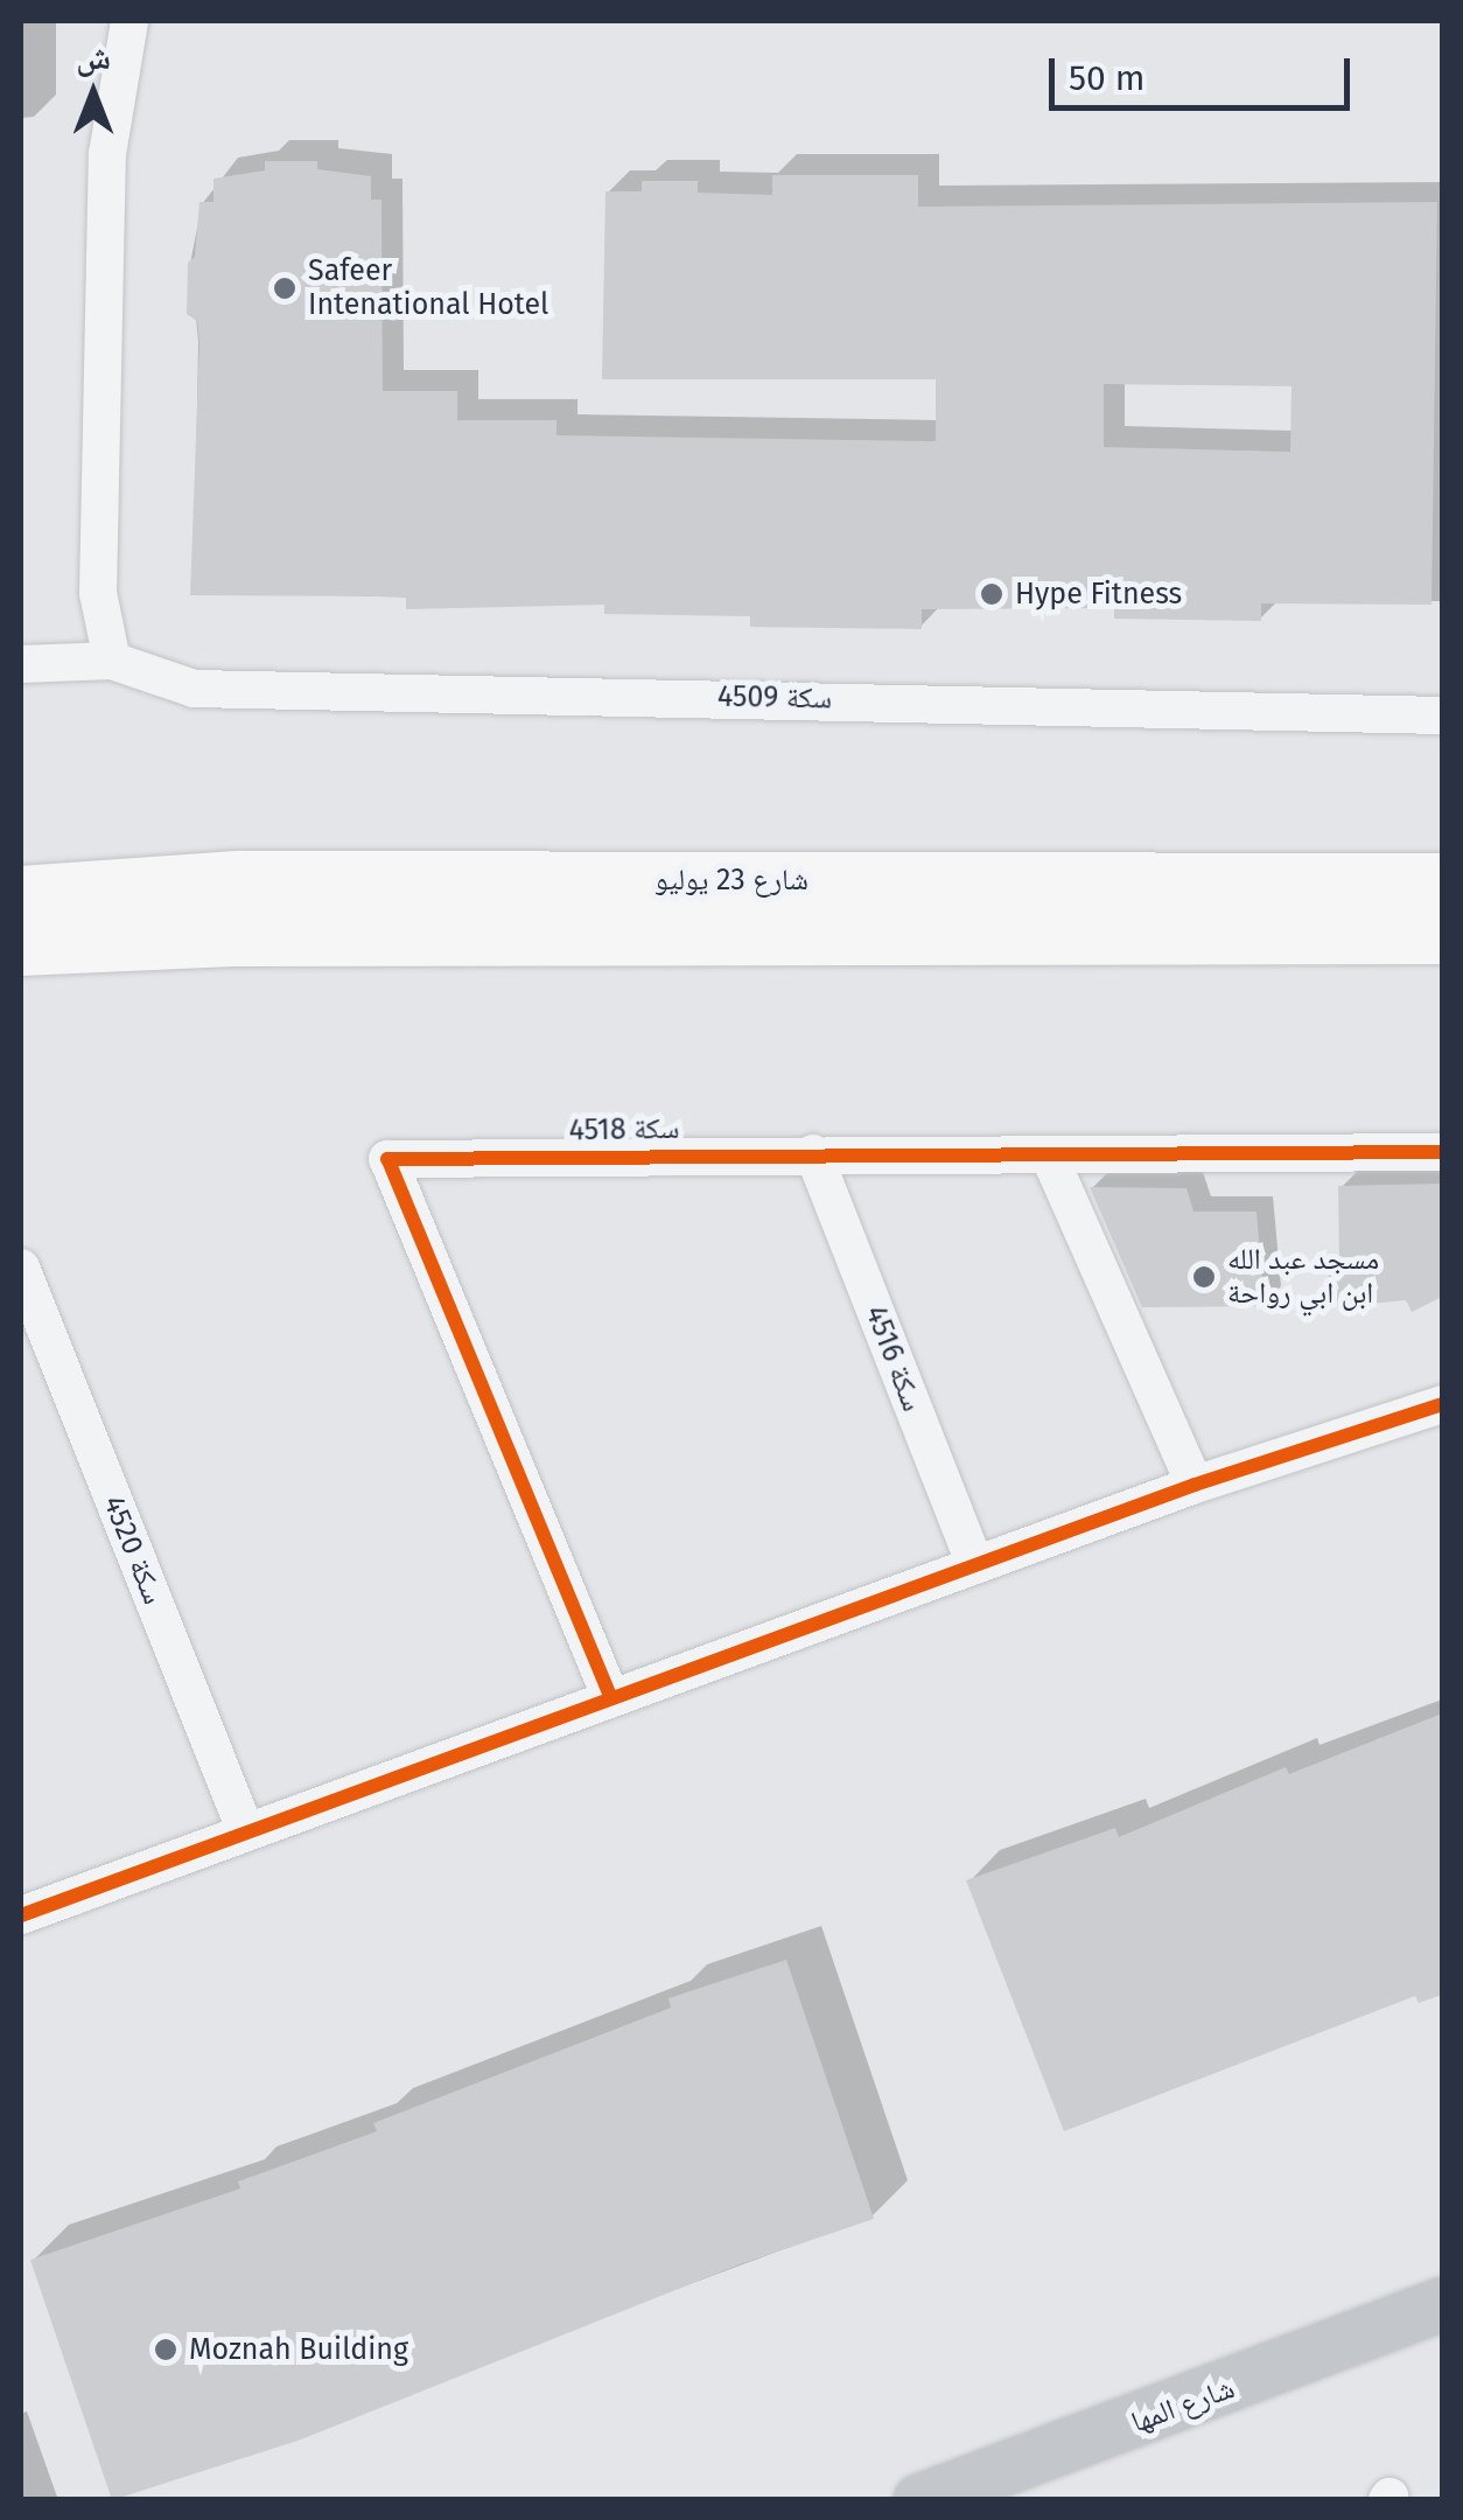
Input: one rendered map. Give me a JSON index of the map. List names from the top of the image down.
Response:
{
  "streets": {
    "main road": ["شارع 23 يوليو"],
    "street": [
      "سكة 4509",
      "سكة 4518",
      "سكة 4516",
      "سكة 4520",
      "شارع المها"
    ]
  },
  "crossings": [
    ["سكة 4518", "سكة 4516"]
  ],
  "places": [
    "Safeer Intenational Hotel",
    "Hype Fitness",
    "مسجد عبد الله ابن ابي رواحة",
    "Moznah Building"
  ],
  "scale_bar": "50 m",
  "north": "top"
}
